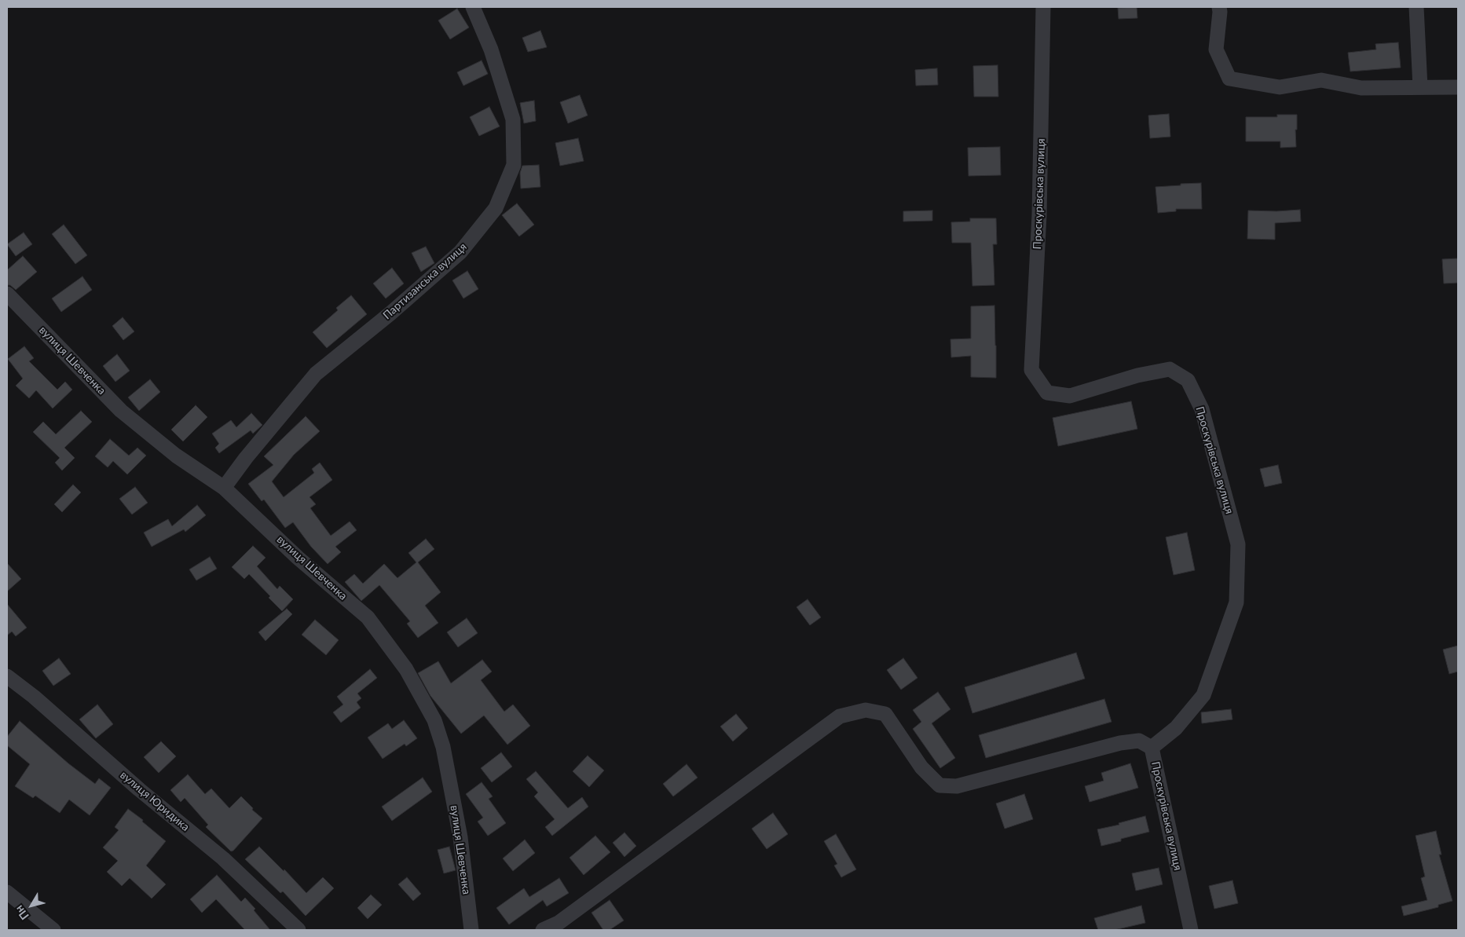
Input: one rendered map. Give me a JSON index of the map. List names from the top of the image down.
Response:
{
  "streets": {
    "street": [
      "Проскурівська вулиця",
      "Партизанська вулиця",
      "вулиця Шевченка",
      "вулиця Юридика"
    ]
  },
  "crossings": [
    ["Партизанська вулиця", "вулиця Шевченка"]
  ],
  "north": "bottom left"
}
